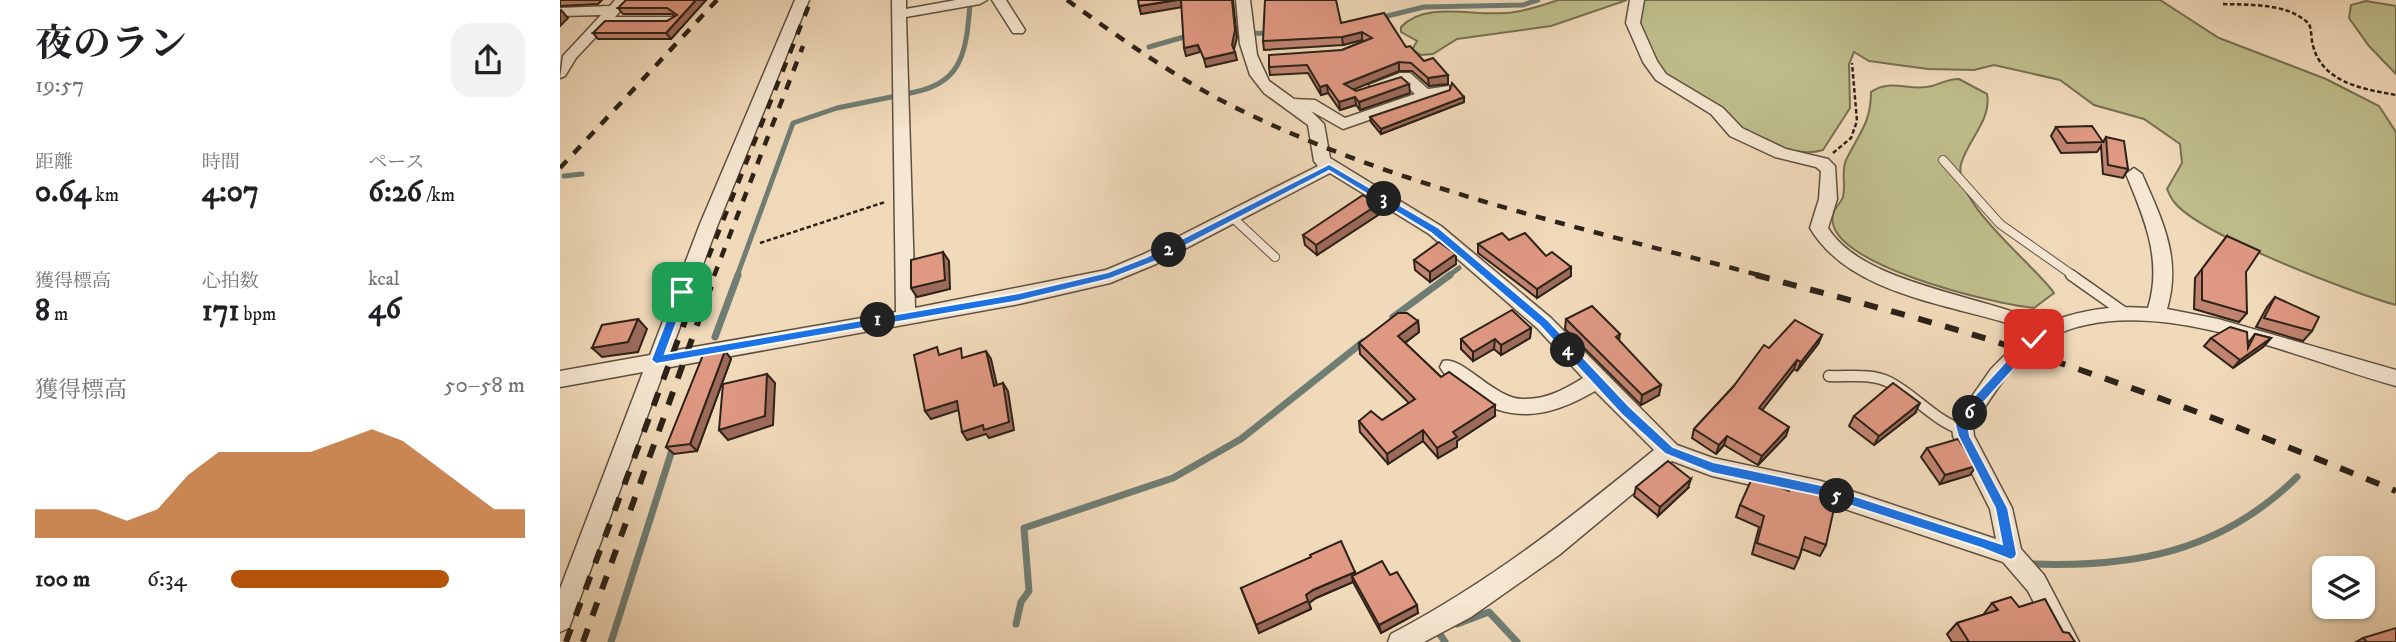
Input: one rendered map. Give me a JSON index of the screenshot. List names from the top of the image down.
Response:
{
  "page": {
    "heading": ["夜のラン", "19:57"],
    "stats": [
      ["距離", "0.64 km"],
      ["時間", "4:07"],
      ["ペース", "6:26 /km"],
      ["獲得標高", "8 m"],
      ["心拍数", "171 bpm"],
      ["kcal", "46"]
    ],
    "pins": [
      "3",
      "2",
      "1",
      "4",
      "6",
      "5"
    ],
    "chart": ["獲得標高", "50–58 m"],
    "list": [
      {
        "name": "100 m",
        "note": "6:34"
      }
    ]
  }
}
